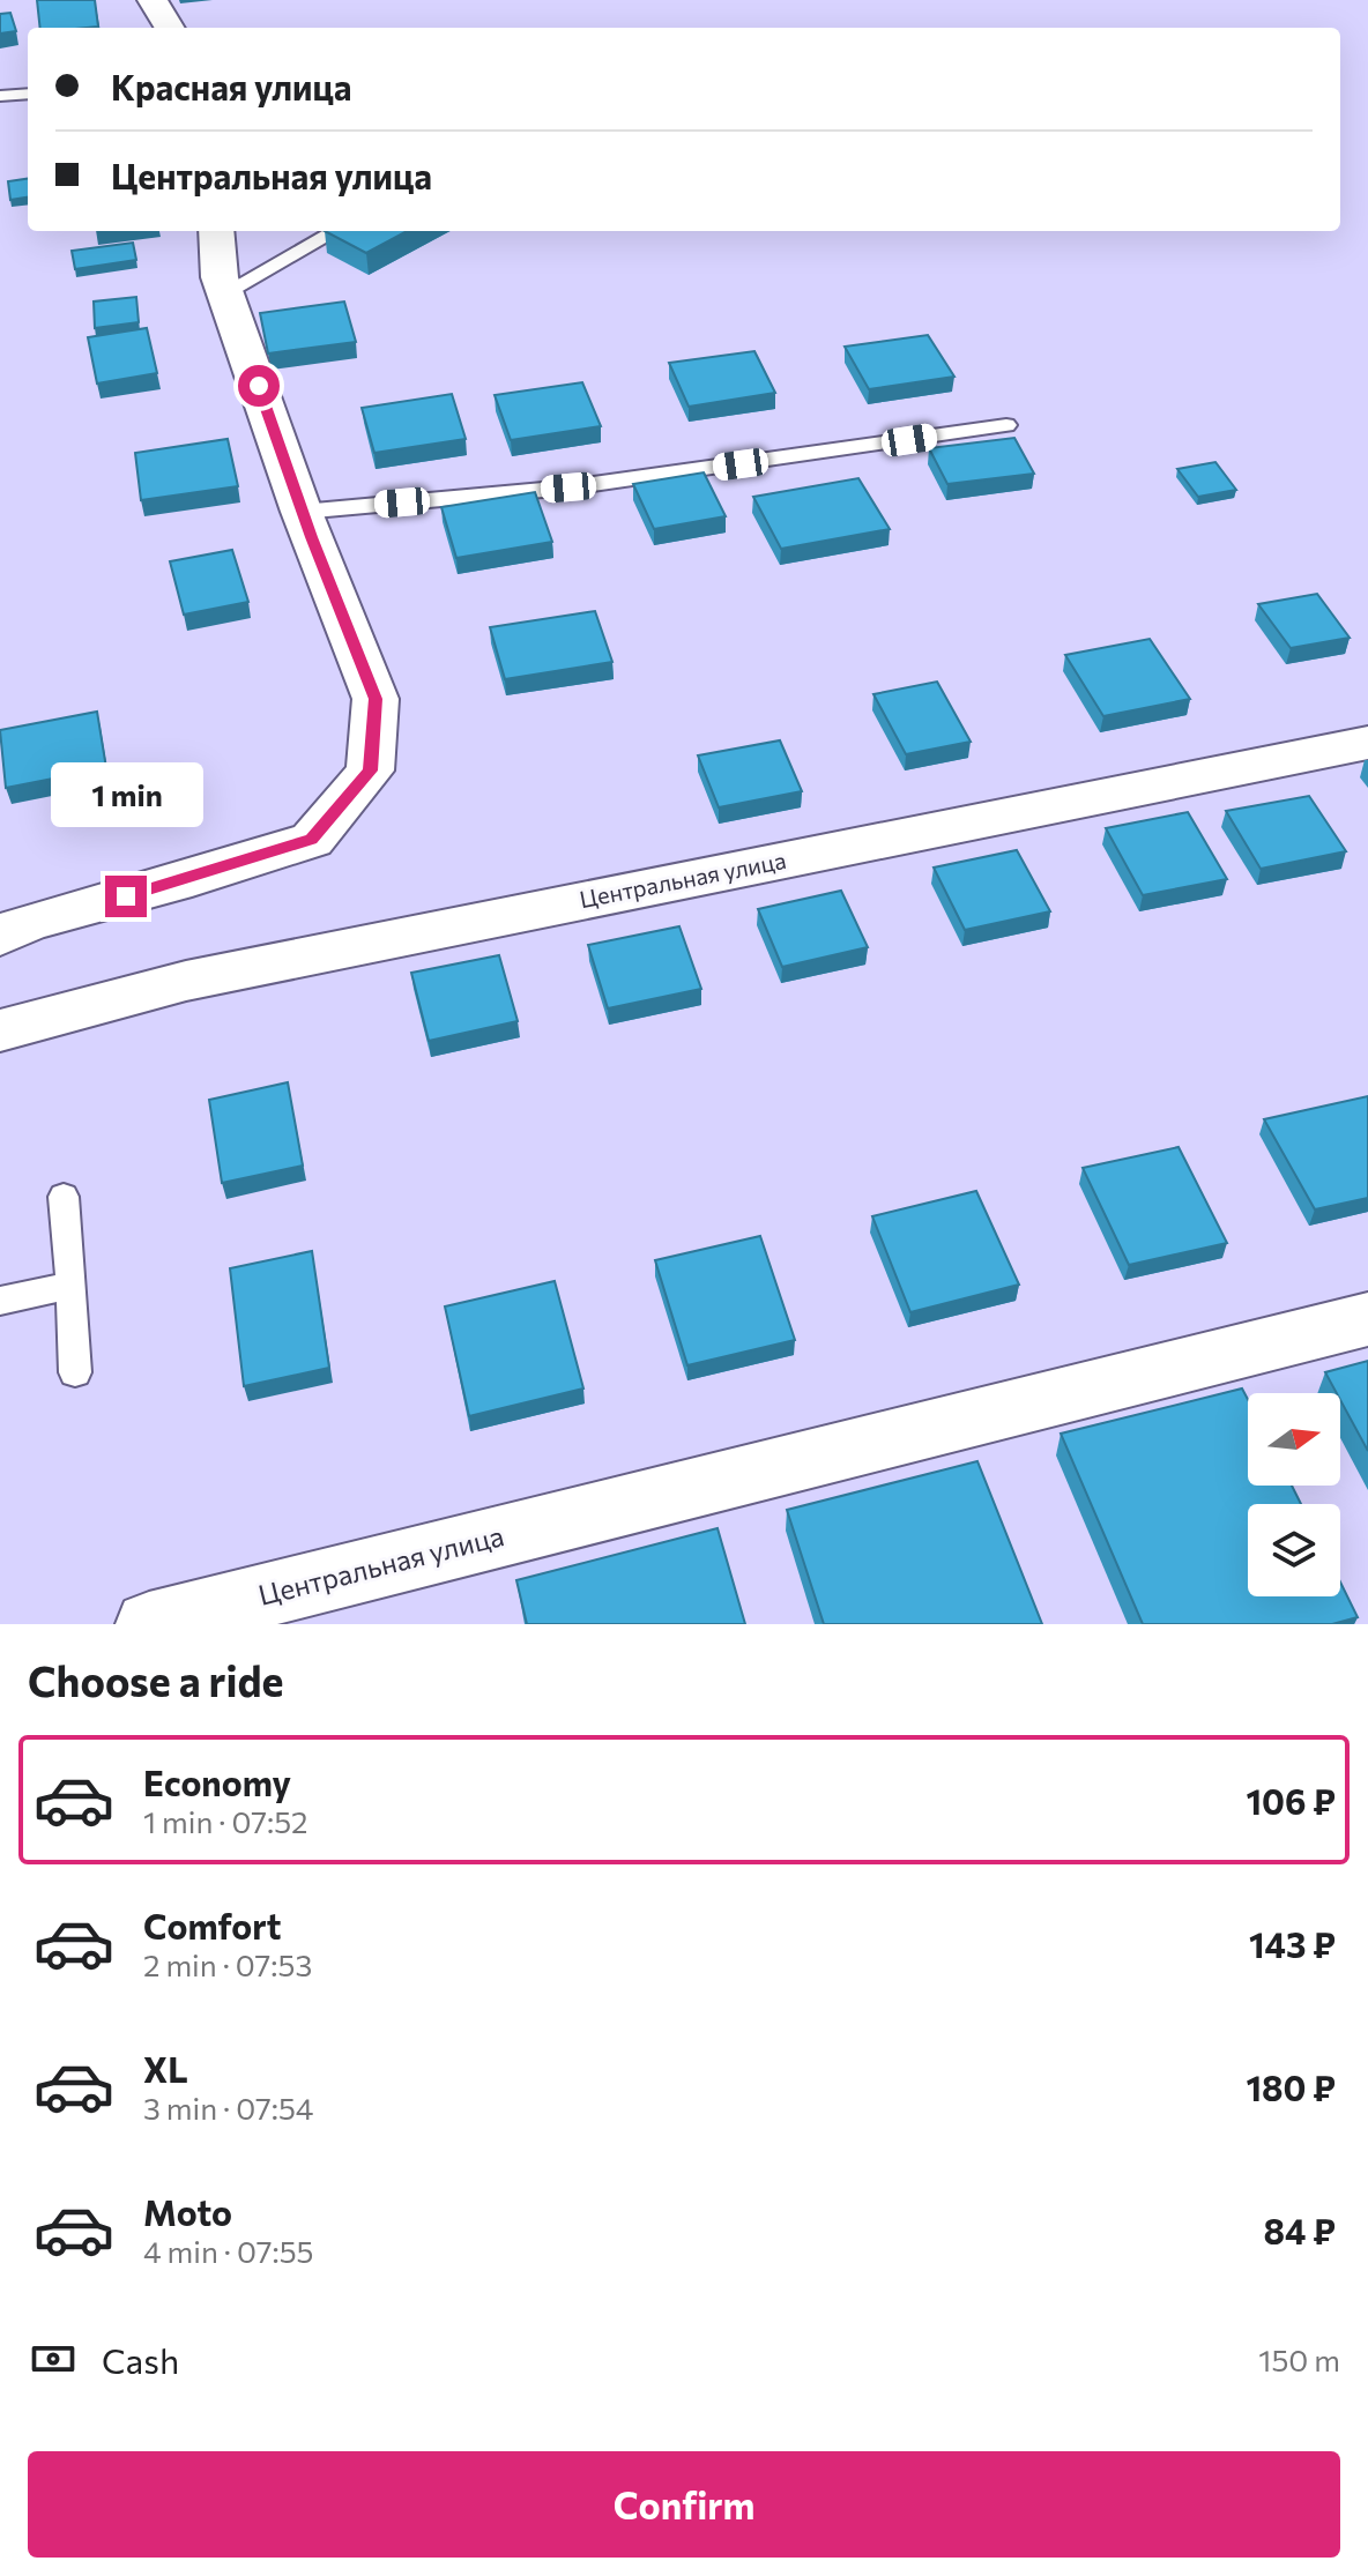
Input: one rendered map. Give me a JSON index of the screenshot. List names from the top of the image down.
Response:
{
  "streets": {
    "street": ["Центральная улица"]
  },
  "north": "right",
  "page": {
    "banner": ["Красная улица", "Центральная улица"],
    "bubble": "1 min",
    "heading": "Choose a ride",
    "list": [
      {
        "name": "Economy",
        "note": "1 min · 07:52",
        "value": "106 ₽"
      },
      {
        "name": "Comfort",
        "note": "2 min · 07:53",
        "value": "143 ₽"
      },
      {
        "name": "XL",
        "note": "3 min · 07:54",
        "value": "180 ₽"
      },
      {
        "name": "Moto",
        "note": "4 min · 07:55",
        "value": "84 ₽"
      }
    ],
    "pay": ["Cash", "150 m"],
    "buttons": "Confirm"
  }
}
